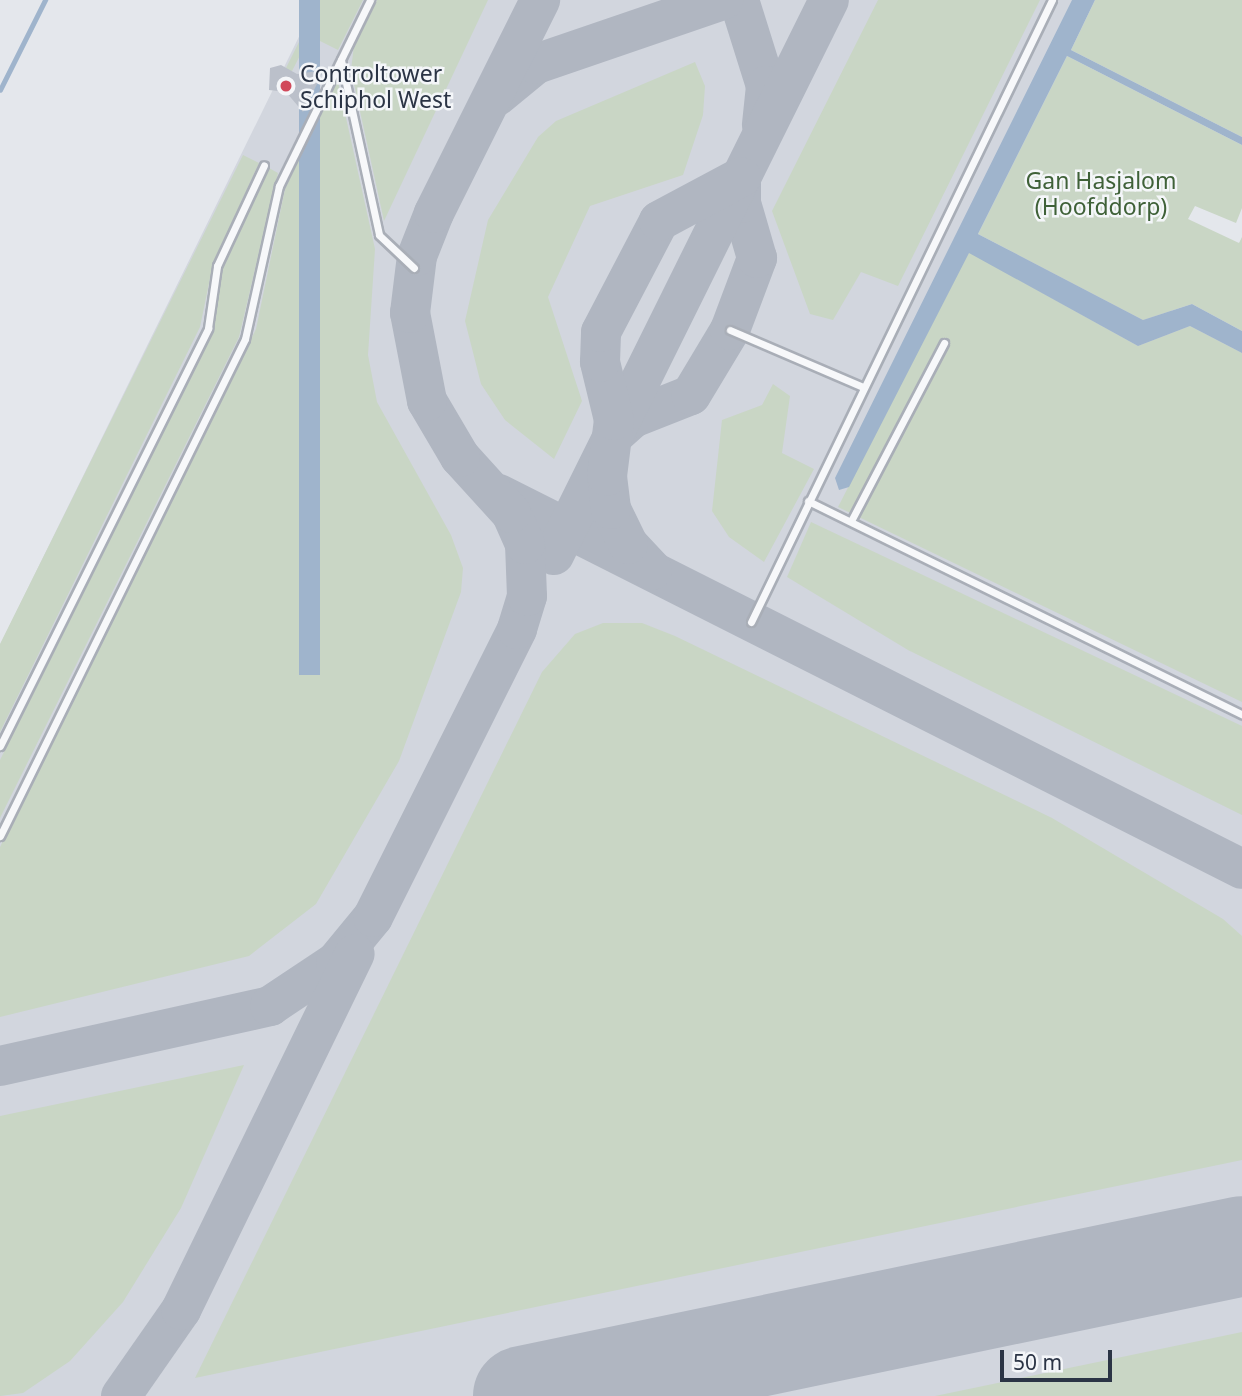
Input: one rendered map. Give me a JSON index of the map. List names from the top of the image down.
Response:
{
  "parks": ["Gan Hasjalom (Hoofddorp)"],
  "places": ["Controltower Schiphol West"],
  "scale_bar": "50 m"
}
